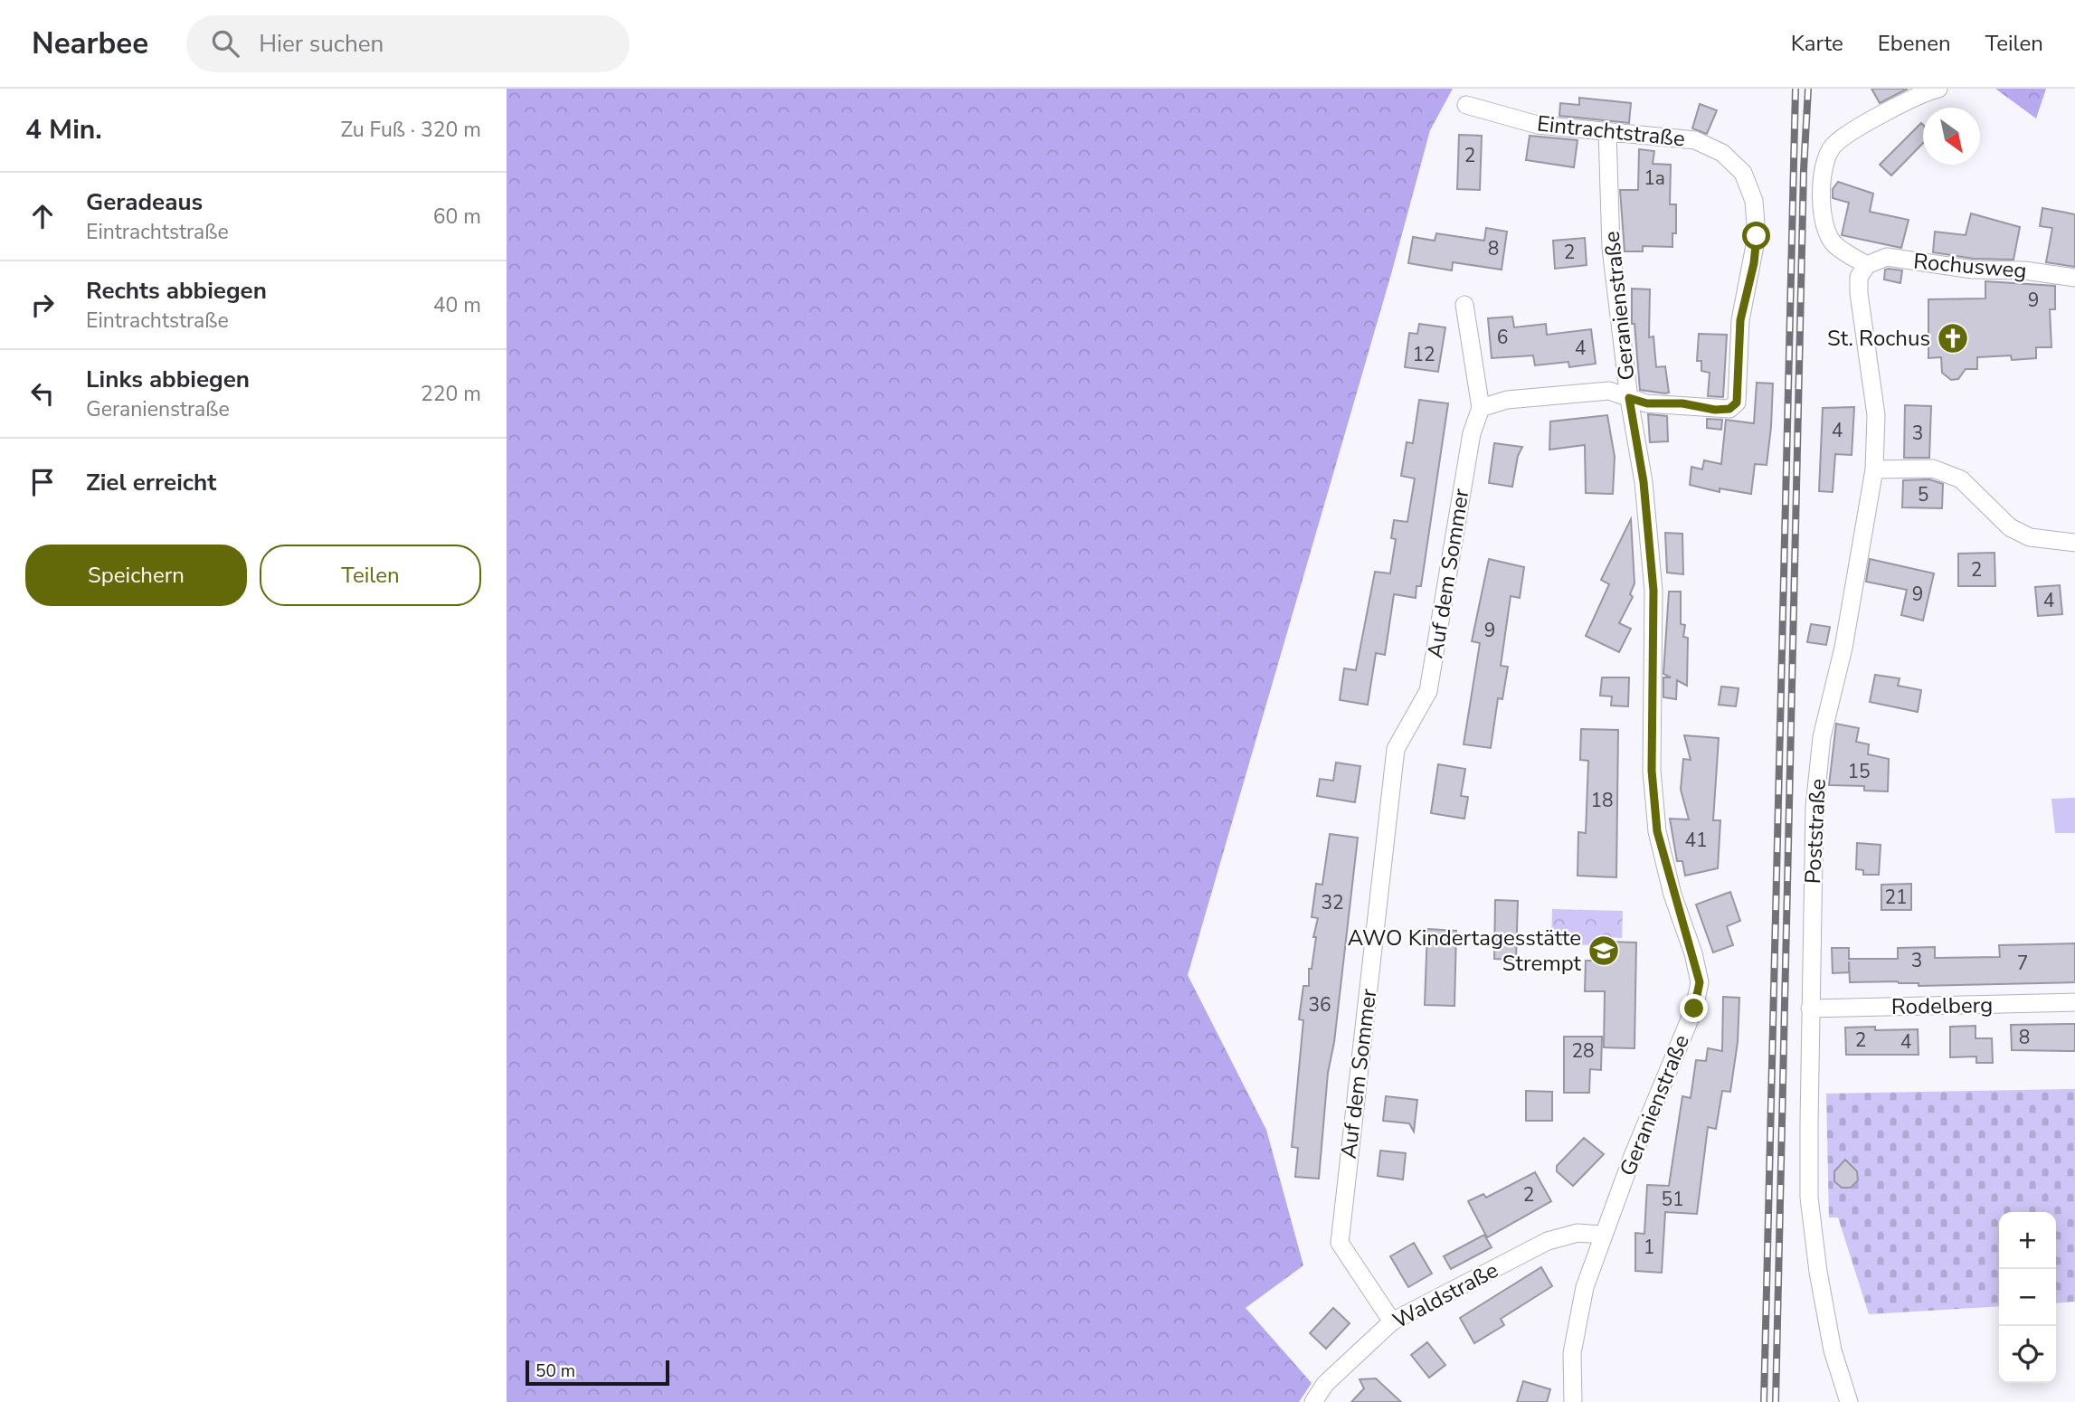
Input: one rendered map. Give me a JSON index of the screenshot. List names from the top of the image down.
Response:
{
  "streets": {
    "street": [
      "Eintrachtstraße",
      "Rochusweg",
      "Geranienstraße",
      "Auf dem Sommer",
      "Poststraße",
      "Rodelberg",
      "Waldstraße"
    ]
  },
  "crossings": [
    ["Eintrachtstraße", "Geranienstraße"],
    ["Rochusweg", "Poststraße"],
    ["Geranienstraße", "Waldstraße"],
    ["Auf dem Sommer", "Waldstraße"],
    ["Poststraße", "Rodelberg"]
  ],
  "places": {
    "church": ["St. Rochus"],
    "school or university": ["AWO Kindertagesstätte Strempt"]
  },
  "house_numbers": [
    "2",
    "1a",
    "8",
    "2",
    "9",
    "6",
    "4",
    "12",
    "4",
    "3",
    "5",
    "2",
    "9",
    "4",
    "9",
    "15",
    "18",
    "41",
    "21",
    "32",
    "3",
    "7",
    "36",
    "8",
    "2",
    "4",
    "28",
    "2",
    "51",
    "1"
  ],
  "scale_bar": "50 m",
  "north": "bottom right",
  "page": {
    "header": "Nearbee",
    "search": "Hier suchen",
    "nav": ["Karte", "Ebenen", "Teilen"],
    "heading": ["4 Min.", "Zu Fuß · 320 m"],
    "list": [
      ["Geradeaus", "Eintrachtstraße", "60 m"],
      ["Rechts abbiegen", "Eintrachtstraße", "40 m"],
      ["Links abbiegen", "Geranienstraße", "220 m"],
      "Ziel erreicht"
    ],
    "buttons": ["Speichern", "Teilen"],
    "map_buttons": ["+", "−"],
    "scale": "50 m"
  }
}
